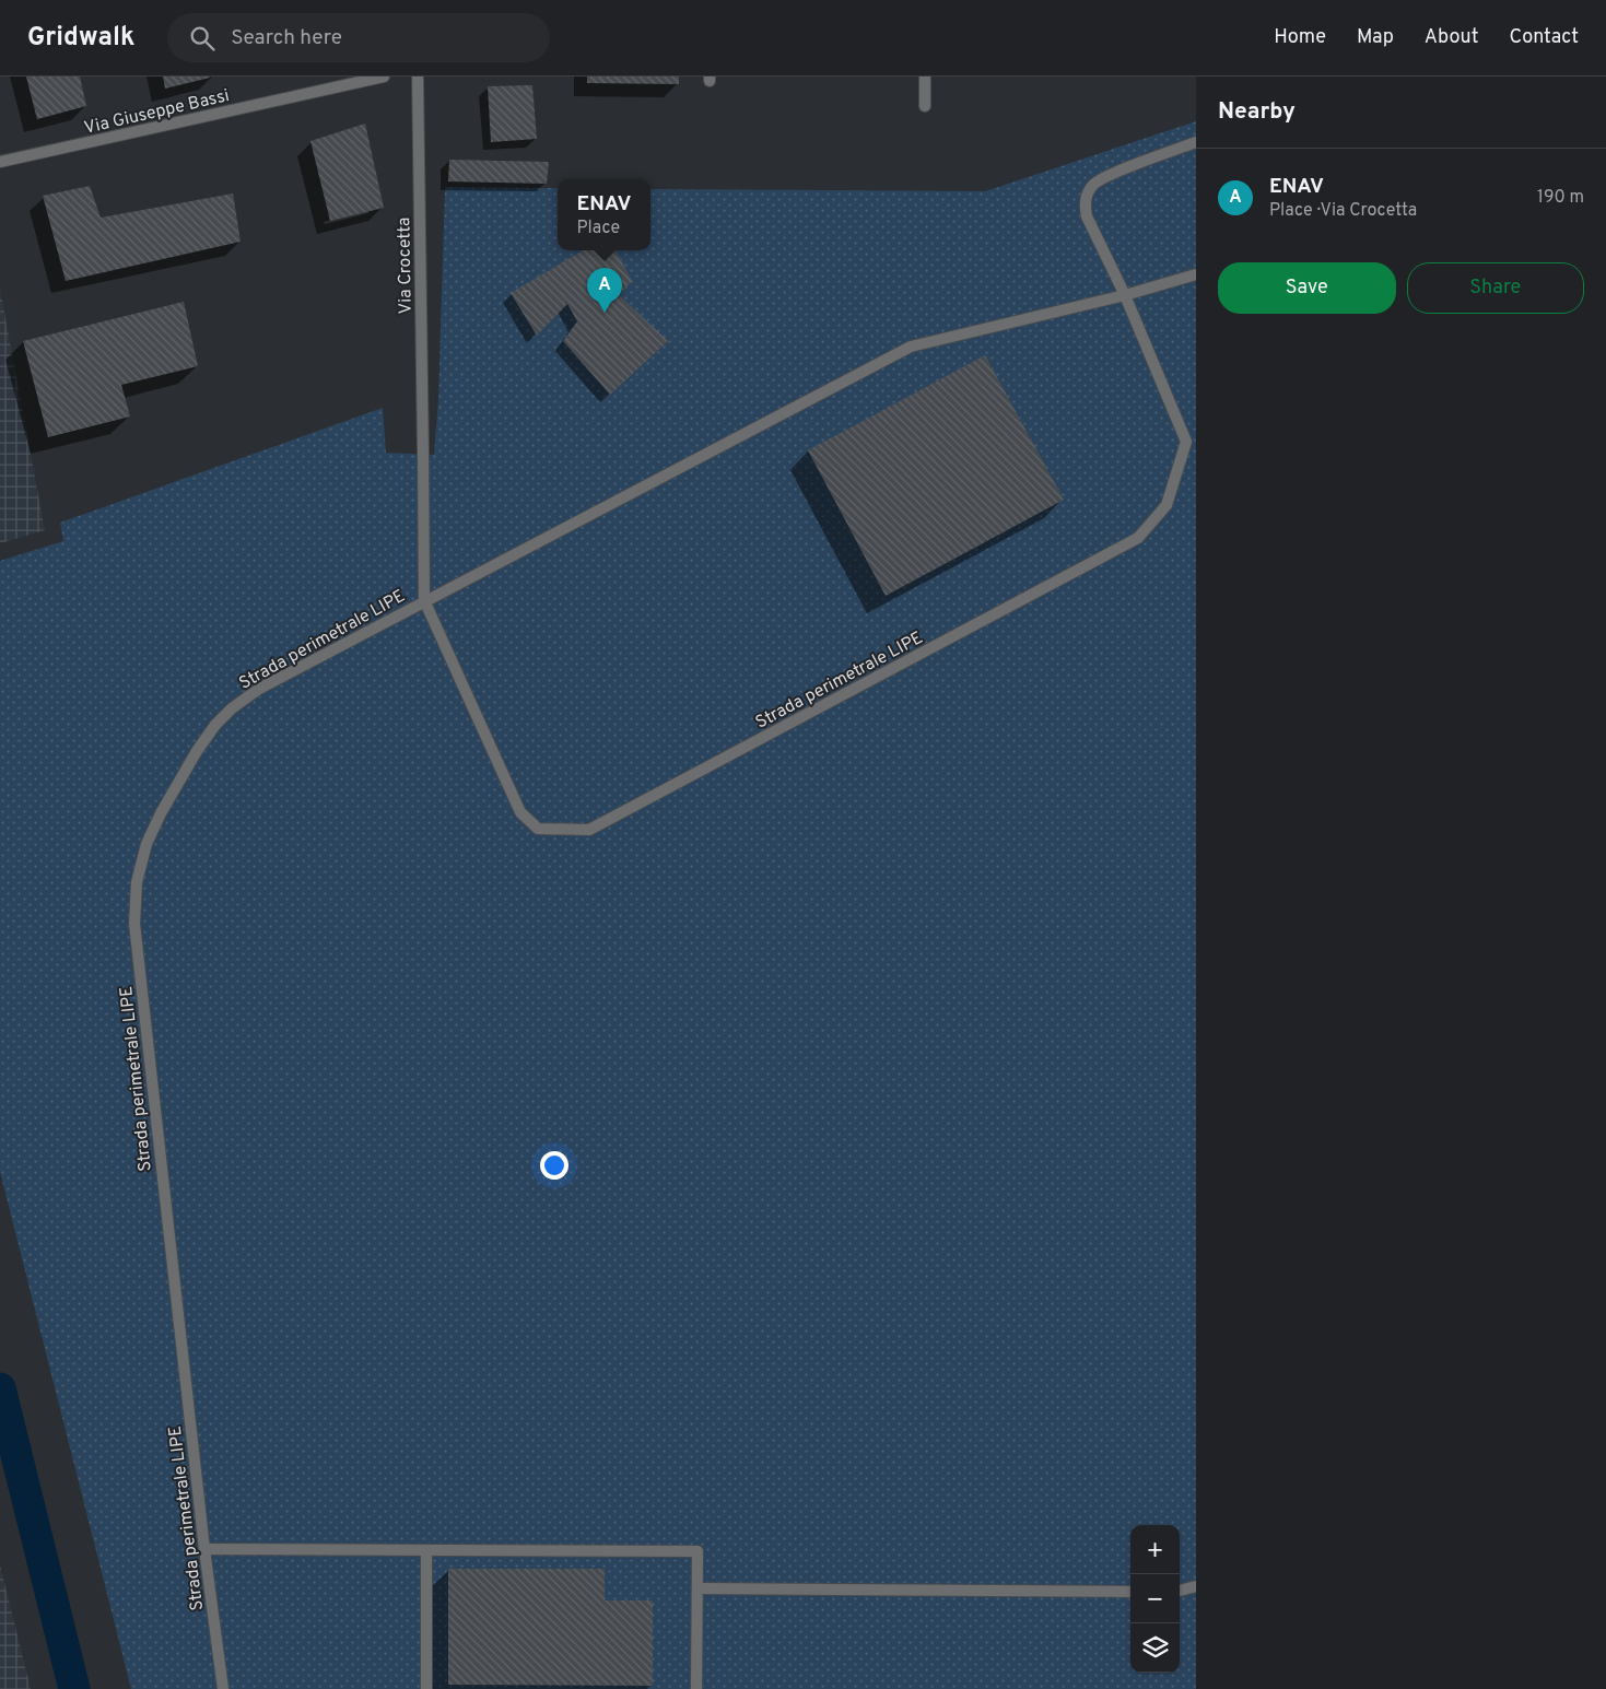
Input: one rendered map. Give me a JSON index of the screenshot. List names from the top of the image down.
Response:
{
  "streets": {
    "street": ["Via Giuseppe Bassi", "Via Crocetta", "Strada perimetrale LIPE"]
  },
  "crossings": [
    ["Via Crocetta", "Strada perimetrale LIPE"]
  ],
  "page": {
    "header": "Gridwalk",
    "search": "Search here",
    "nav": [
      "Home",
      "Map",
      "About",
      "Contact"
    ],
    "heading": "Nearby",
    "list": [
      {
        "mark": "A",
        "name": "ENAV",
        "note": "Place · Via Crocetta",
        "value": "190 m"
      }
    ],
    "popup": ["ENAV", "Place"],
    "buttons": ["Save", "Share"],
    "pins": "A",
    "map_buttons": ["+", "−"]
  }
}
